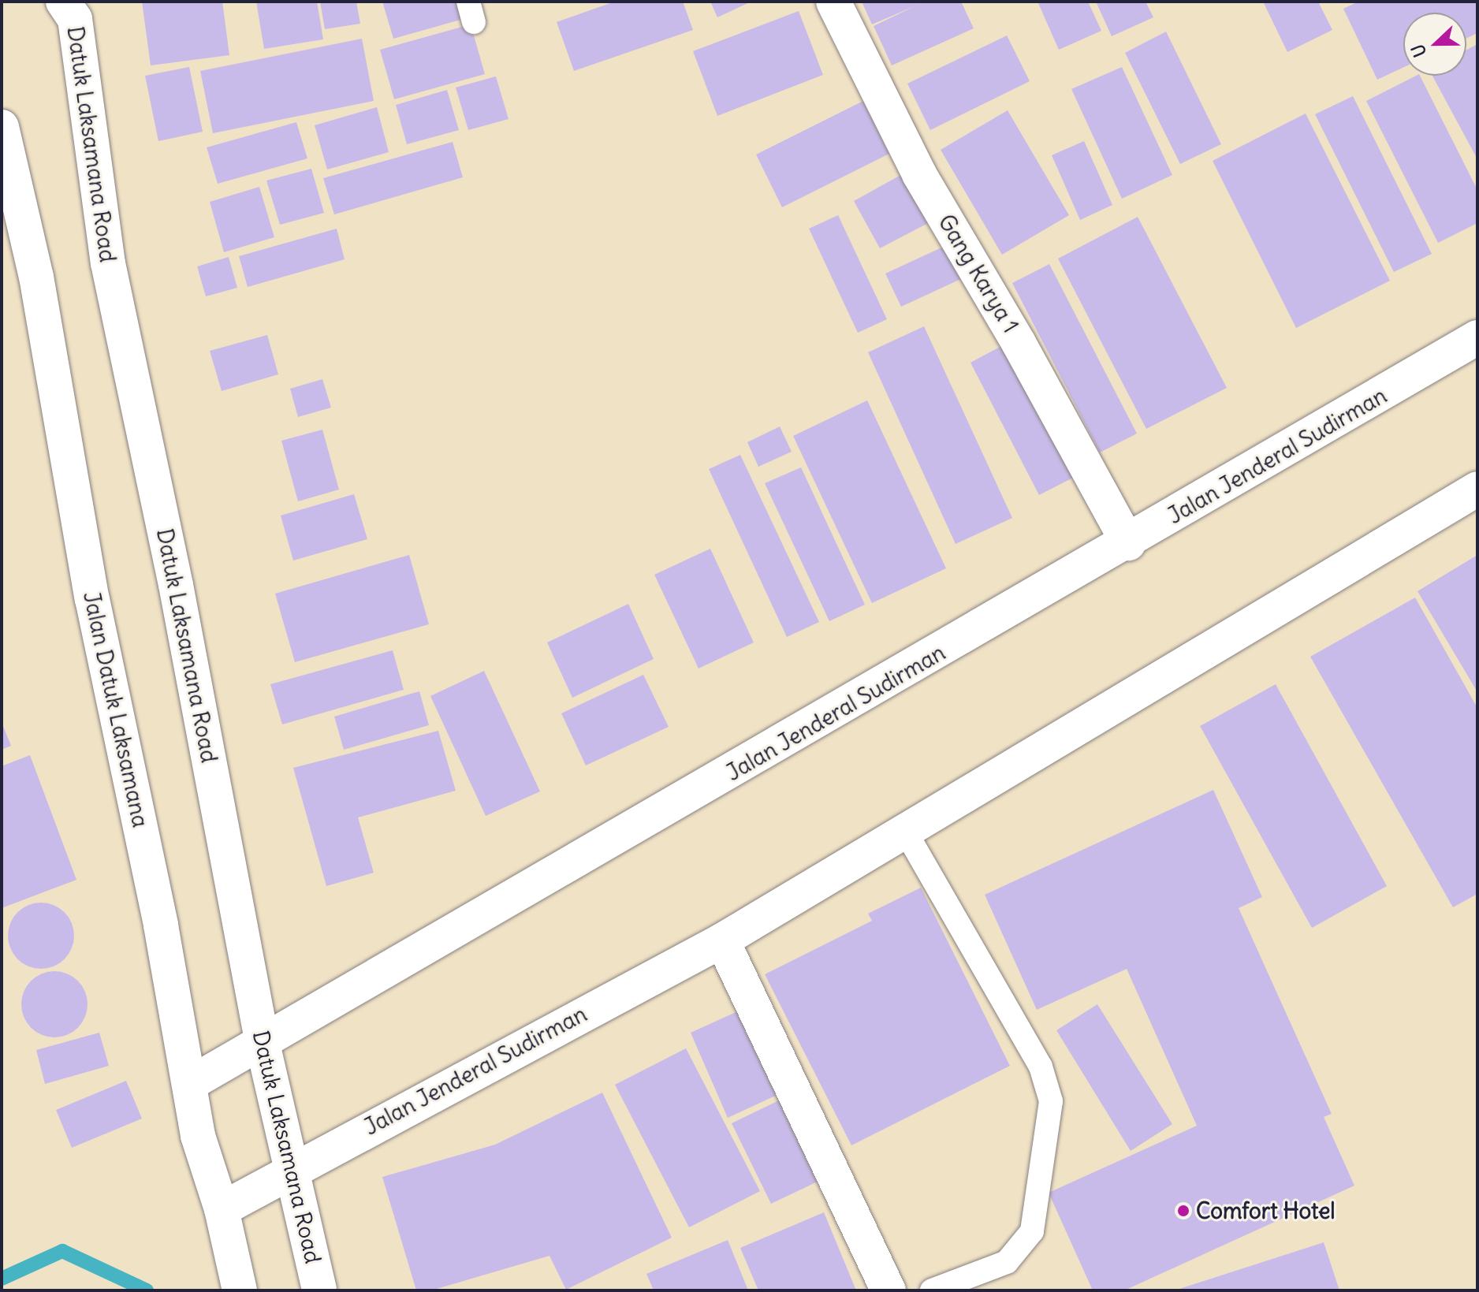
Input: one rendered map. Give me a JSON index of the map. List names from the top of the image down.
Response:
{
  "streets": {
    "main road": [
      "Datuk Laksamana Road",
      "Gang Karya 1",
      "Jalan Jenderal Sudirman",
      "Jalan Datuk Laksamana"
    ]
  },
  "crossings": [
    ["Datuk Laksamana Road", "Jalan Jenderal Sudirman"],
    ["Gang Karya 1", "Jalan Jenderal Sudirman"],
    ["Jalan Jenderal Sudirman", "Jalan Datuk Laksamana"]
  ],
  "places": ["Comfort Hotel"],
  "north": "left"
}
